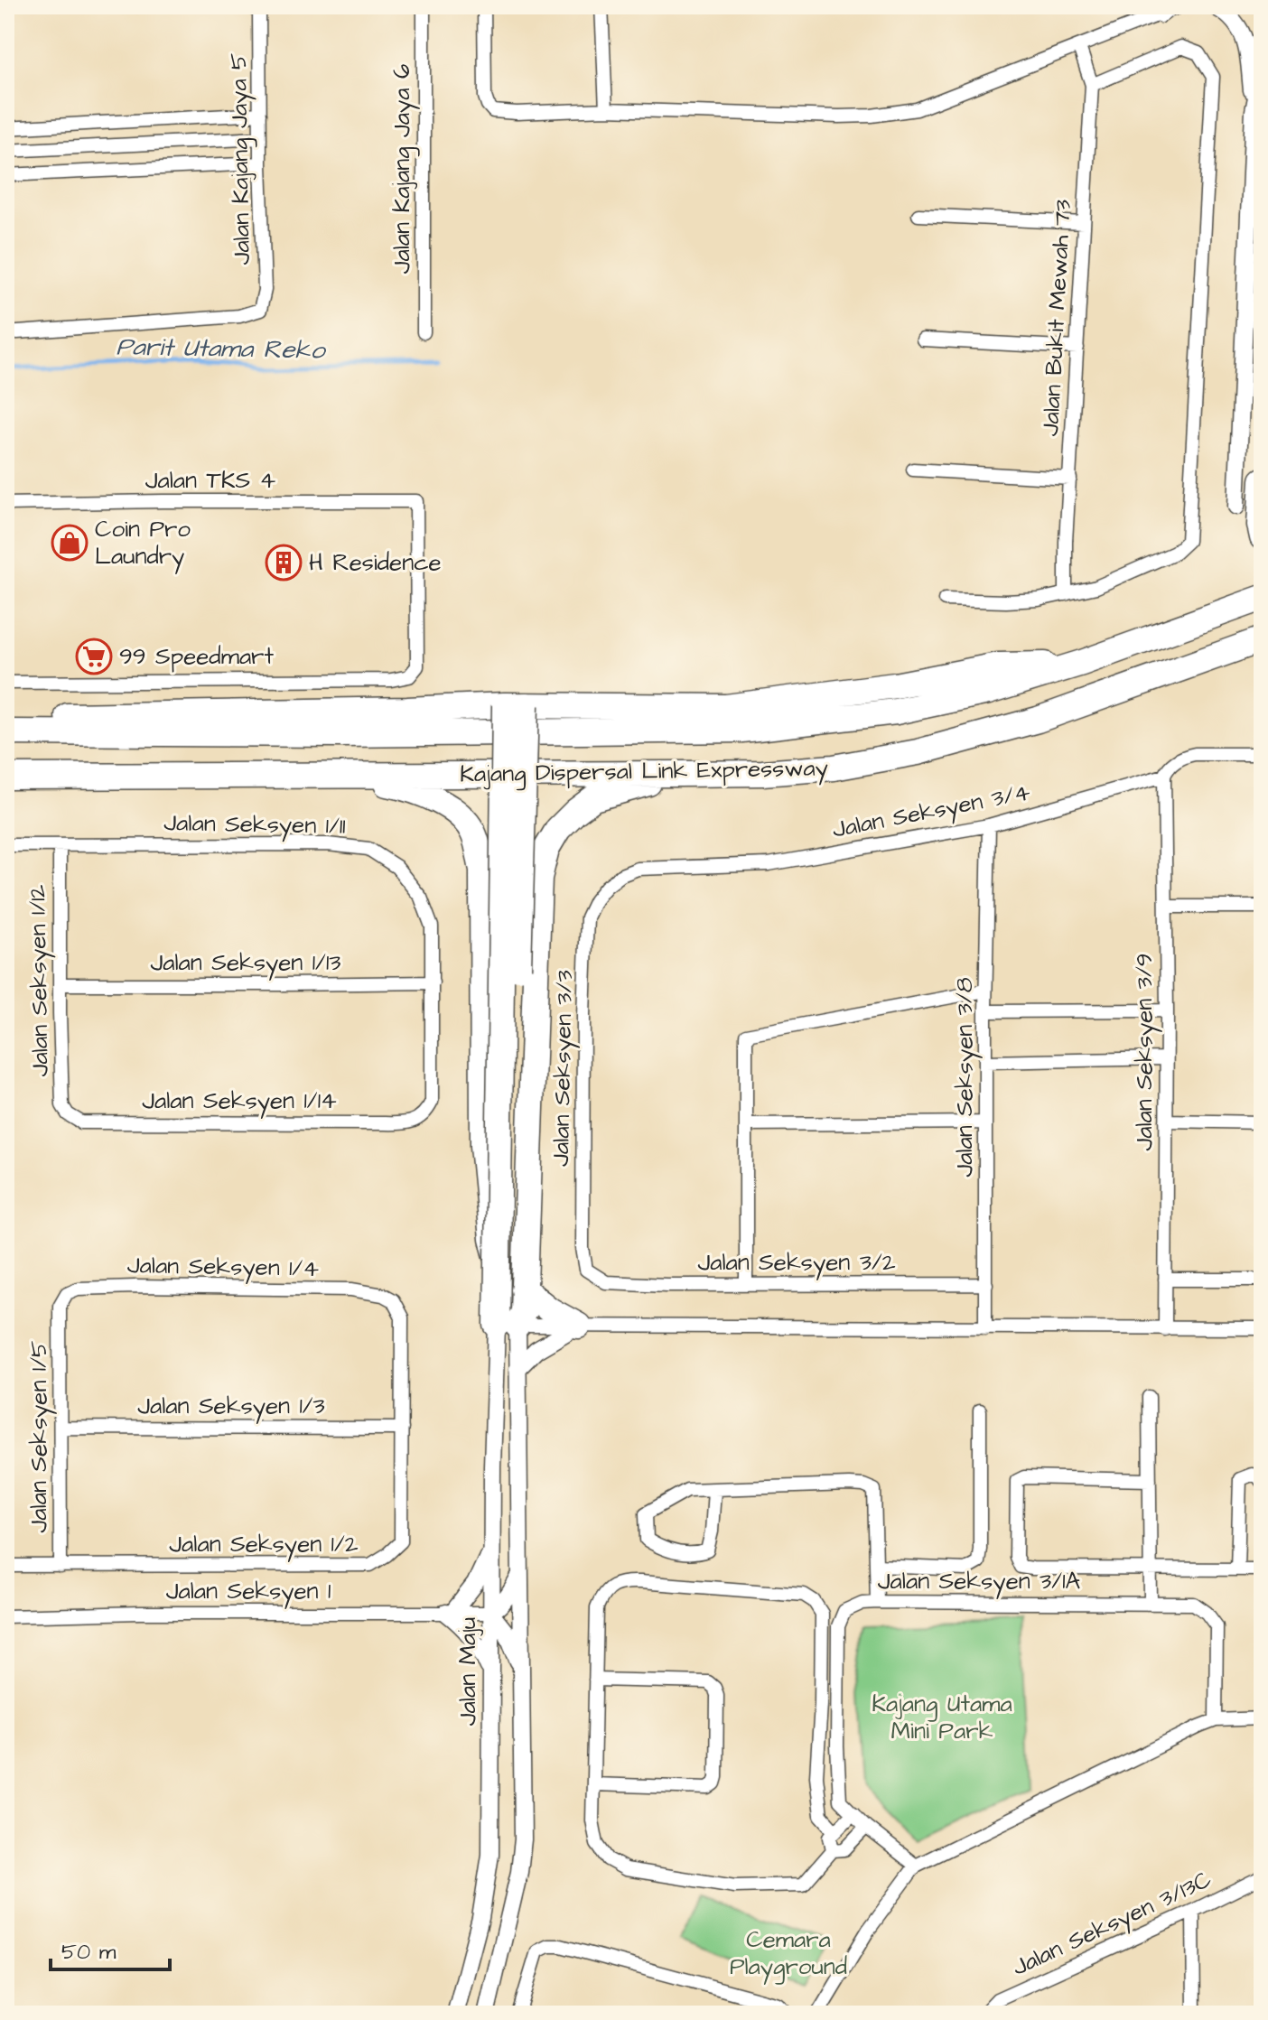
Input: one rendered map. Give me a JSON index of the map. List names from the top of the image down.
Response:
{
  "streets": {
    "highway": ["Kajang Dispersal Link Expressway"],
    "street": [
      "Jalan Kajang Jaya 5",
      "Jalan Kajang Jaya 6",
      "Jalan Bukit Mewah 73",
      "Jalan TKS 4",
      "Jalan Seksyen 3/4",
      "Jalan Seksyen 1/11",
      "Jalan Seksyen 1/13",
      "Jalan Seksyen 1/12",
      "Jalan Seksyen 3/9",
      "Jalan Seksyen 3/3",
      "Jalan Seksyen 3/8",
      "Jalan Seksyen 1/14",
      "Jalan Seksyen 3/2",
      "Jalan Seksyen 1/4",
      "Jalan Seksyen 1/3",
      "Jalan Seksyen 1/5",
      "Jalan Seksyen 1/2",
      "Jalan Seksyen 3/1A",
      "Jalan Seksyen 1",
      "Jalan Maju",
      "Jalan Seksyen 3/13C"
    ]
  },
  "crossings": [
    ["Jalan Seksyen 3/4", "Jalan Seksyen 3/9"],
    ["Jalan Seksyen 3/4", "Jalan Seksyen 3/3"],
    ["Jalan Seksyen 3/4", "Jalan Seksyen 3/8"],
    ["Jalan Seksyen 1/11", "Jalan Seksyen 1/13"],
    ["Jalan Seksyen 1/11", "Jalan Seksyen 1/12"],
    ["Jalan Seksyen 1/11", "Jalan Seksyen 1/14"],
    ["Jalan Seksyen 1/13", "Jalan Seksyen 1/12"],
    ["Jalan Seksyen 1/12", "Jalan Seksyen 1/14"],
    ["Jalan Seksyen 3/3", "Jalan Seksyen 3/2"],
    ["Jalan Seksyen 3/8", "Jalan Seksyen 3/2"],
    ["Jalan Seksyen 1/4", "Jalan Seksyen 1/5"],
    ["Jalan Seksyen 1/4", "Jalan Seksyen 1/2"],
    ["Jalan Seksyen 1/3", "Jalan Seksyen 1/5"],
    ["Jalan Seksyen 1/3", "Jalan Seksyen 1/2"],
    ["Jalan Seksyen 1/5", "Jalan Seksyen 1/2"],
    ["Jalan Seksyen 1", "Jalan Maju"]
  ],
  "water": ["Parit Utama Reko"],
  "parks": ["Kajang Utama Mini Park", "Cemara Playground"],
  "places": {
    "shop": ["Coin Pro Laundry"],
    "building": ["H Residence"],
    "supermarket": ["99 Speedmart"]
  },
  "scale_bar": "50 m"
}
